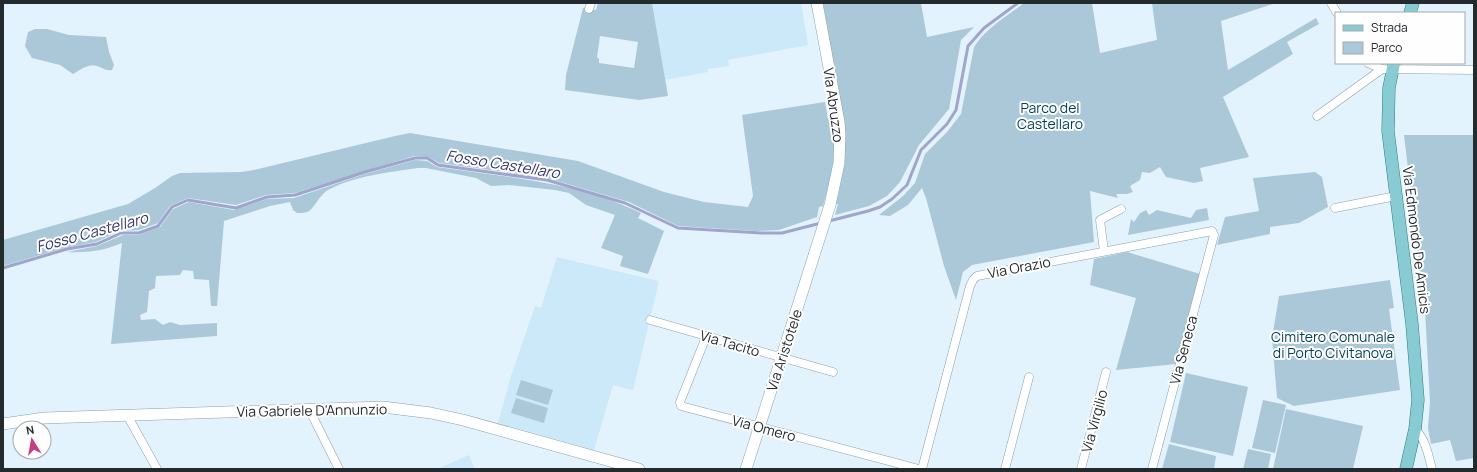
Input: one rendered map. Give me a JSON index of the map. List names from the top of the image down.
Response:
{
  "streets": {
    "main road": [
      "Via Abruzzo",
      "Via Edmondo De Amicis",
      "Via Aristotele",
      "Via Gabriele D'Annunzio"
    ],
    "street": [
      "Via Orazio",
      "Via Tacito",
      "Via Seneca",
      "Via Virgilio",
      "Via Omero"
    ]
  },
  "crossings": [
    ["Via Abruzzo", "Via Aristotele"],
    ["Via Orazio", "Via Seneca"],
    ["Via Orazio", "Via Omero"],
    ["Via Tacito", "Via Aristotele"],
    ["Via Tacito", "Via Omero"],
    ["Via Aristotele", "Via Omero"]
  ],
  "water": ["Fosso Castellaro"],
  "parks": ["Parco del Castellaro", "Cimitero Comunale di Porto Civitanova"],
  "legend": ["Strada", "Parco"],
  "north": "top"
}
